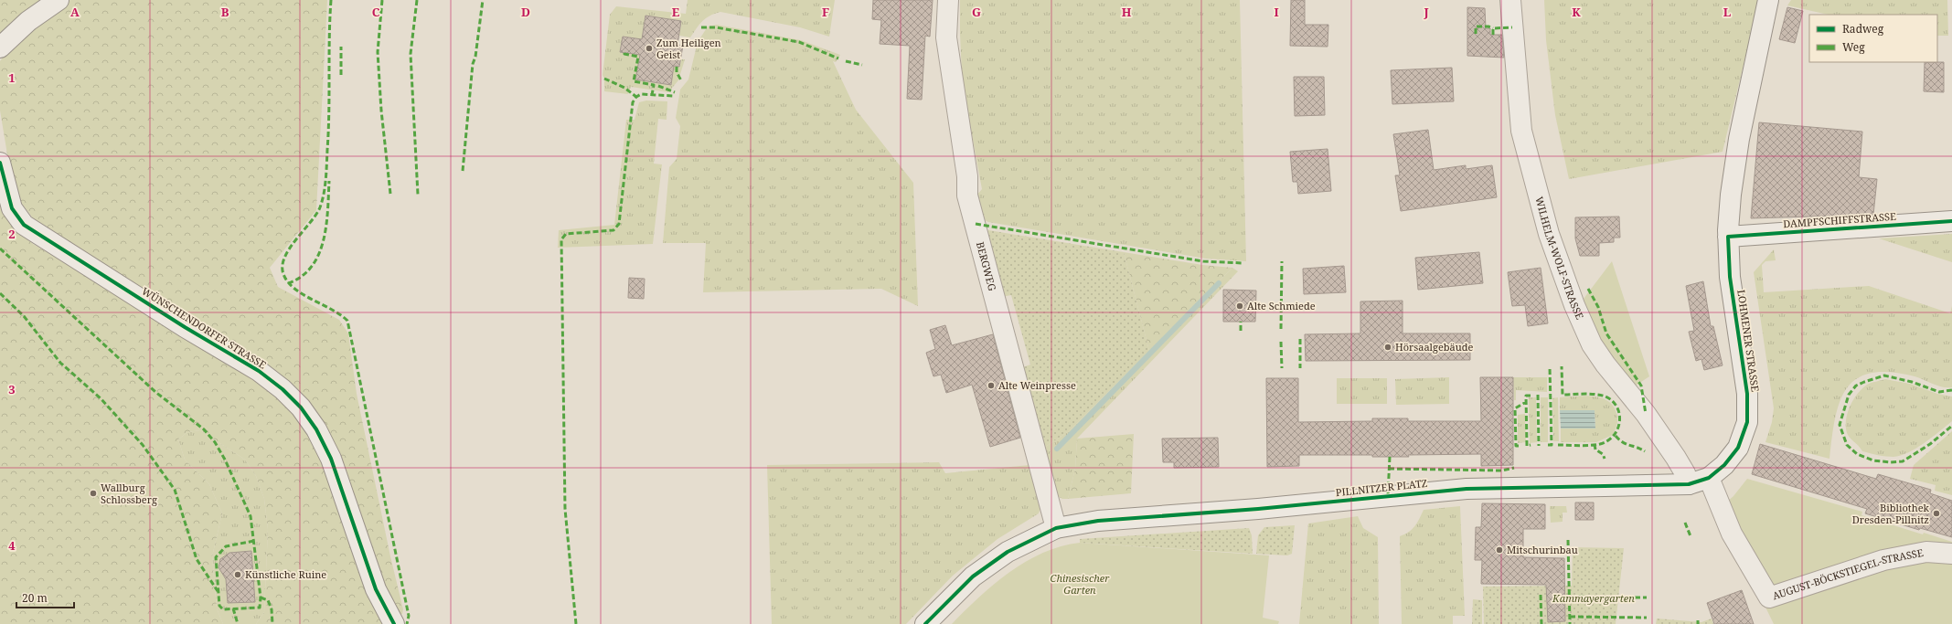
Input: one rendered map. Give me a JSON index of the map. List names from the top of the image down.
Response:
{
  "streets": {
    "street": [
      "DAMPFSCHIFFSTRASSE",
      "WILHELM-WOLF-STRASSE",
      "BERGWEG",
      "WÜNSCHENDORFER STRASSE",
      "LOHMENER STRASSE",
      "PILLNITZER PLATZ",
      "AUGUST-BÖCKSTIEGEL-STRASSE"
    ]
  },
  "crossings": [
    ["DAMPFSCHIFFSTRASSE", "LOHMENER STRASSE"],
    ["WILHELM-WOLF-STRASSE", "PILLNITZER PLATZ"],
    ["BERGWEG", "PILLNITZER PLATZ"],
    ["LOHMENER STRASSE", "PILLNITZER PLATZ"],
    ["LOHMENER STRASSE", "AUGUST-BÖCKSTIEGEL-STRASSE"],
    ["PILLNITZER PLATZ", "AUGUST-BÖCKSTIEGEL-STRASSE"]
  ],
  "parks": ["Chinesischer Garten", "Kammayergarten"],
  "places": [
    "Zum Heiligen Geist",
    "Alte Schmiede",
    "Hörsaalgebäude",
    "Alte Weinpresse",
    "Wallburg Schlossberg",
    "Bibliothek Dresden-Pillnitz",
    "Mitschurinbau",
    "Künstliche Ruine"
  ],
  "legend": ["Radweg", "Weg"],
  "scale_bar": "20 m",
  "grid": {
    "columns": [
      "A",
      "B",
      "C",
      "D",
      "E",
      "F",
      "G",
      "H",
      "I",
      "J",
      "K",
      "L"
    ],
    "rows": [
      "1",
      "2",
      "3",
      "4"
    ]
  }
}
